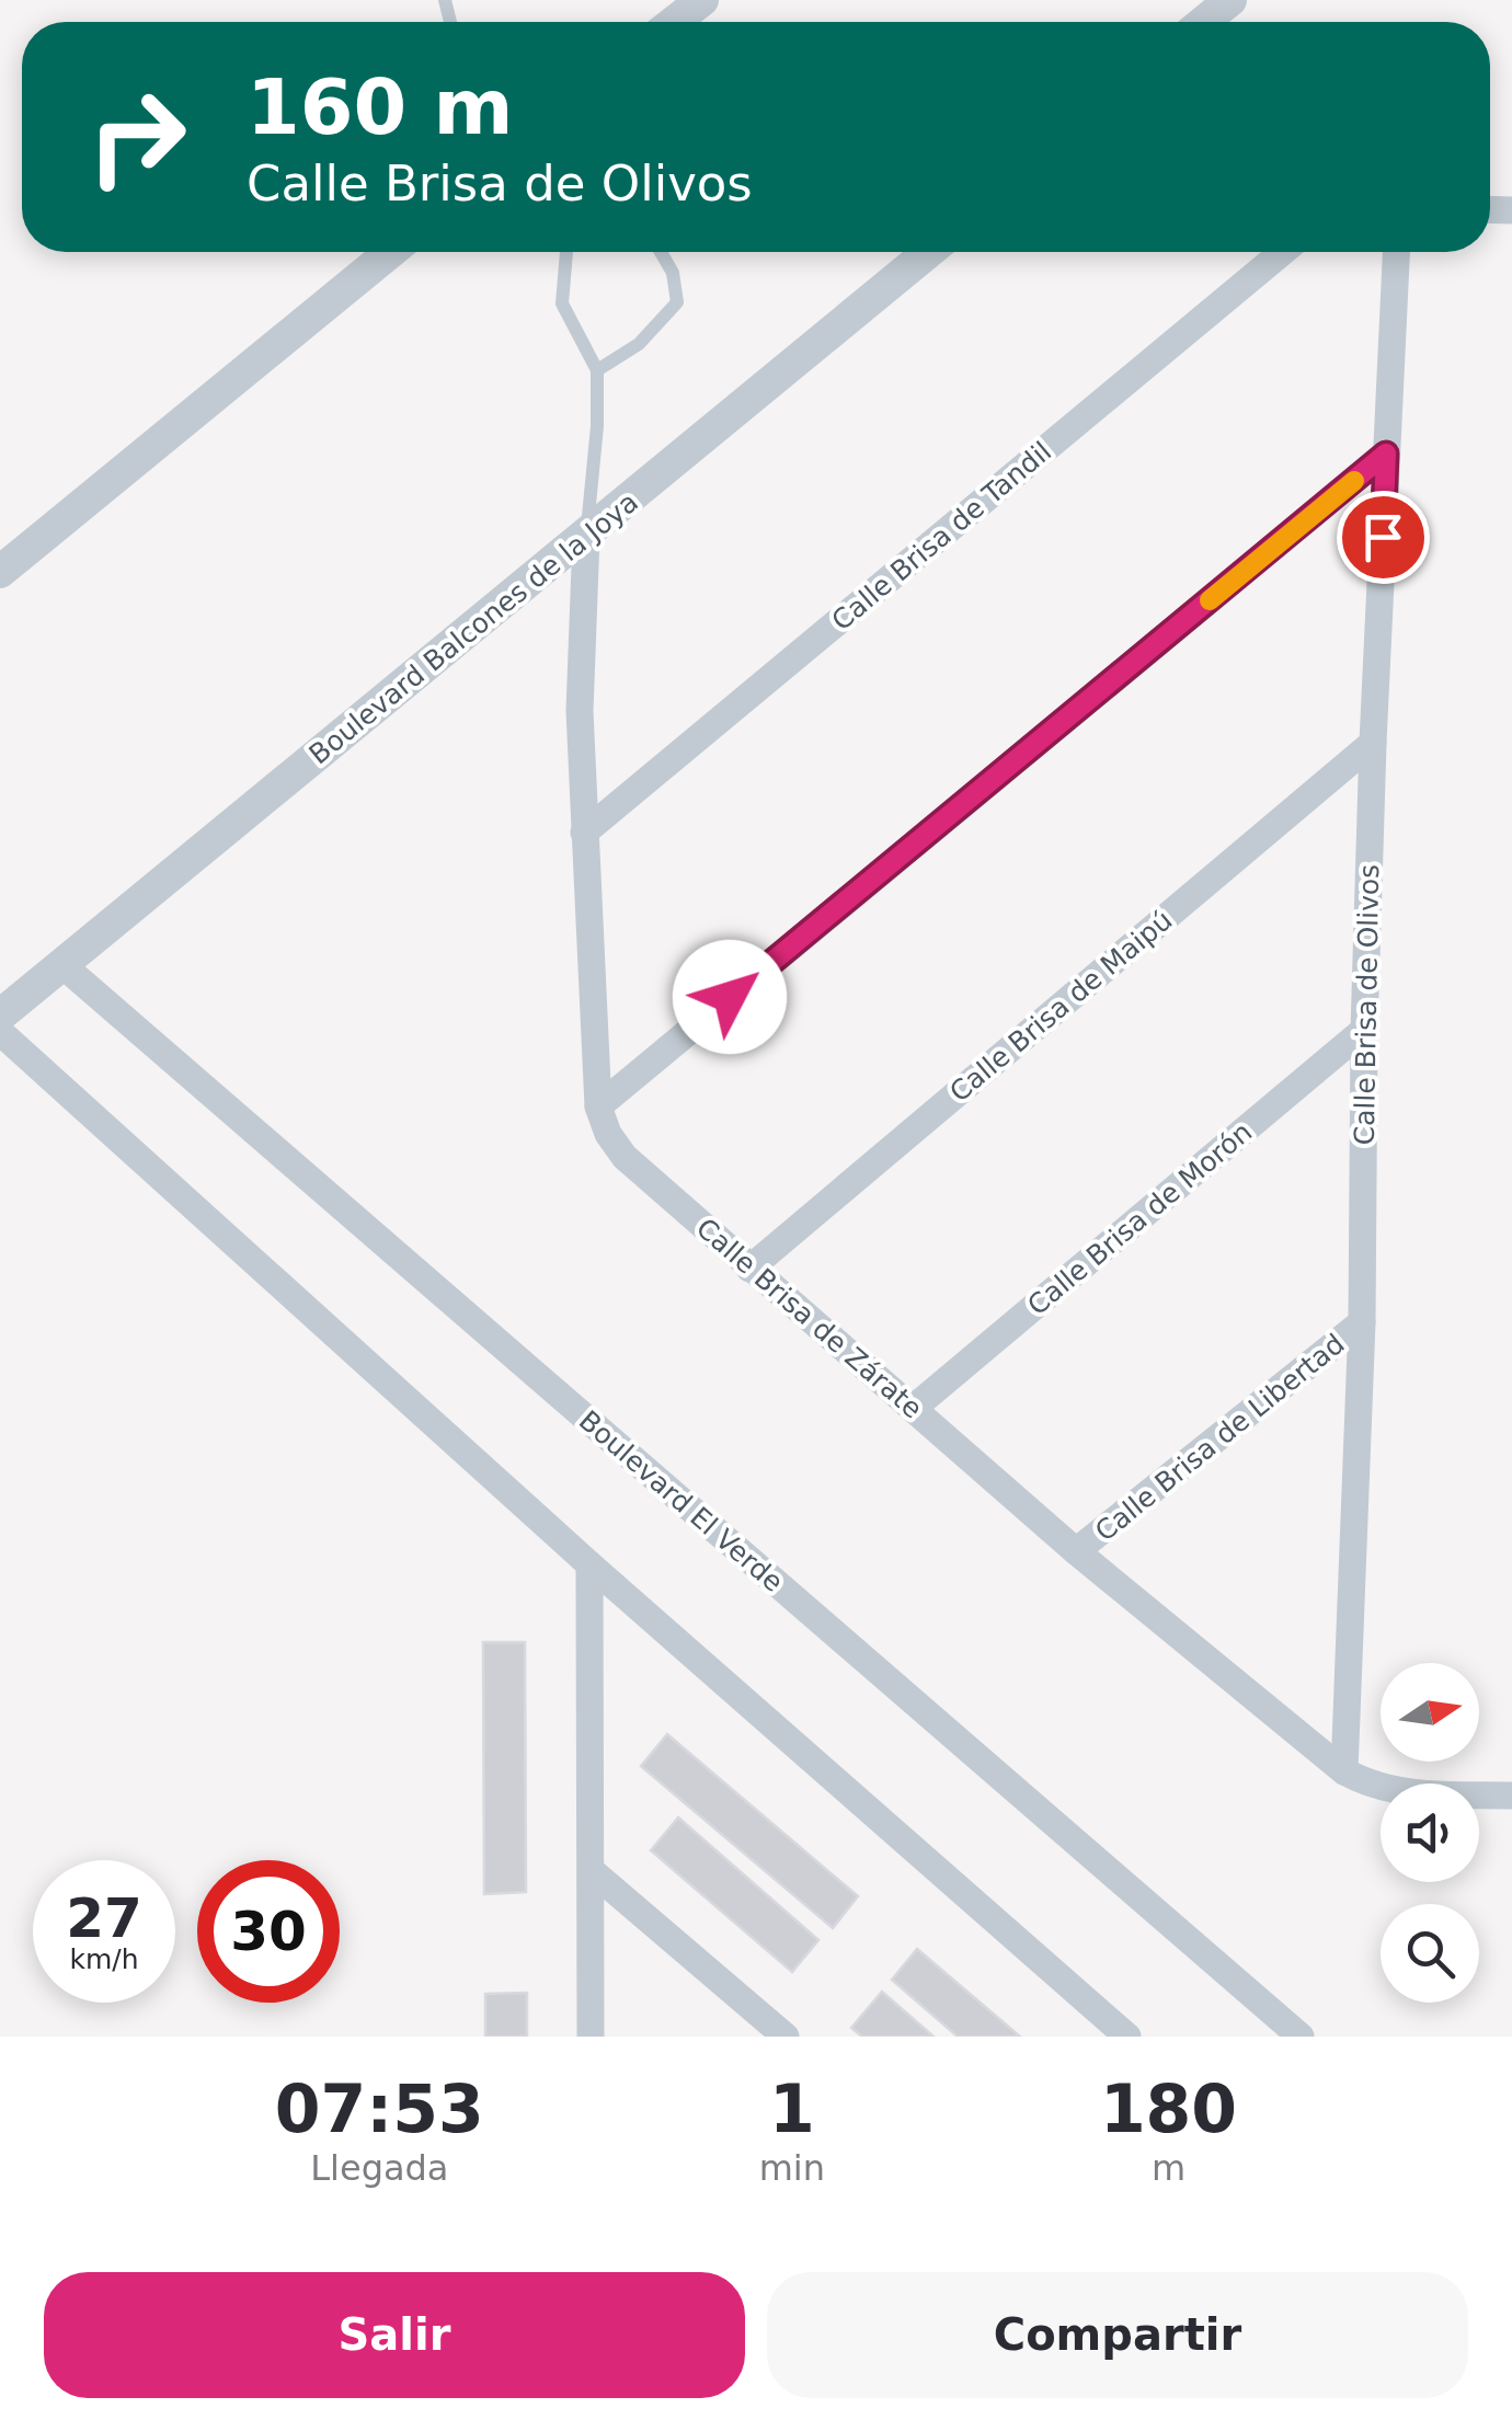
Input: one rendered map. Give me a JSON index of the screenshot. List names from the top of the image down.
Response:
{
  "streets": {
    "street": [
      "Calle Brisa de Tandil",
      "Boulevard Balcones de la Joya",
      "Calle Brisa de Olivos",
      "Calle Brisa de Maipú",
      "Calle Brisa de Morón",
      "Calle Brisa de Zárate",
      "Calle Brisa de Libertad",
      "Boulevard El Verde"
    ]
  },
  "crossings": [
    ["Calle Brisa de Tandil", "Calle Brisa de Zárate"],
    ["Boulevard Balcones de la Joya", "Calle Brisa de Zárate"],
    ["Boulevard Balcones de la Joya", "Boulevard El Verde"],
    ["Calle Brisa de Olivos", "Calle Brisa de Maipú"],
    ["Calle Brisa de Olivos", "Calle Brisa de Morón"],
    ["Calle Brisa de Olivos", "Calle Brisa de Zárate"],
    ["Calle Brisa de Olivos", "Calle Brisa de Libertad"],
    ["Calle Brisa de Maipú", "Calle Brisa de Zárate"],
    ["Calle Brisa de Morón", "Calle Brisa de Zárate"],
    ["Calle Brisa de Zárate", "Calle Brisa de Libertad"]
  ],
  "north": "right",
  "page": {
    "turn": ["160 m", "Calle Brisa de Olivos"],
    "speed": "27 km/h",
    "limit": "30",
    "eta": [
      "07:53",
      "Llegada",
      "1",
      "min",
      "180",
      "m"
    ],
    "buttons": ["Salir", "Compartir"]
  }
}
